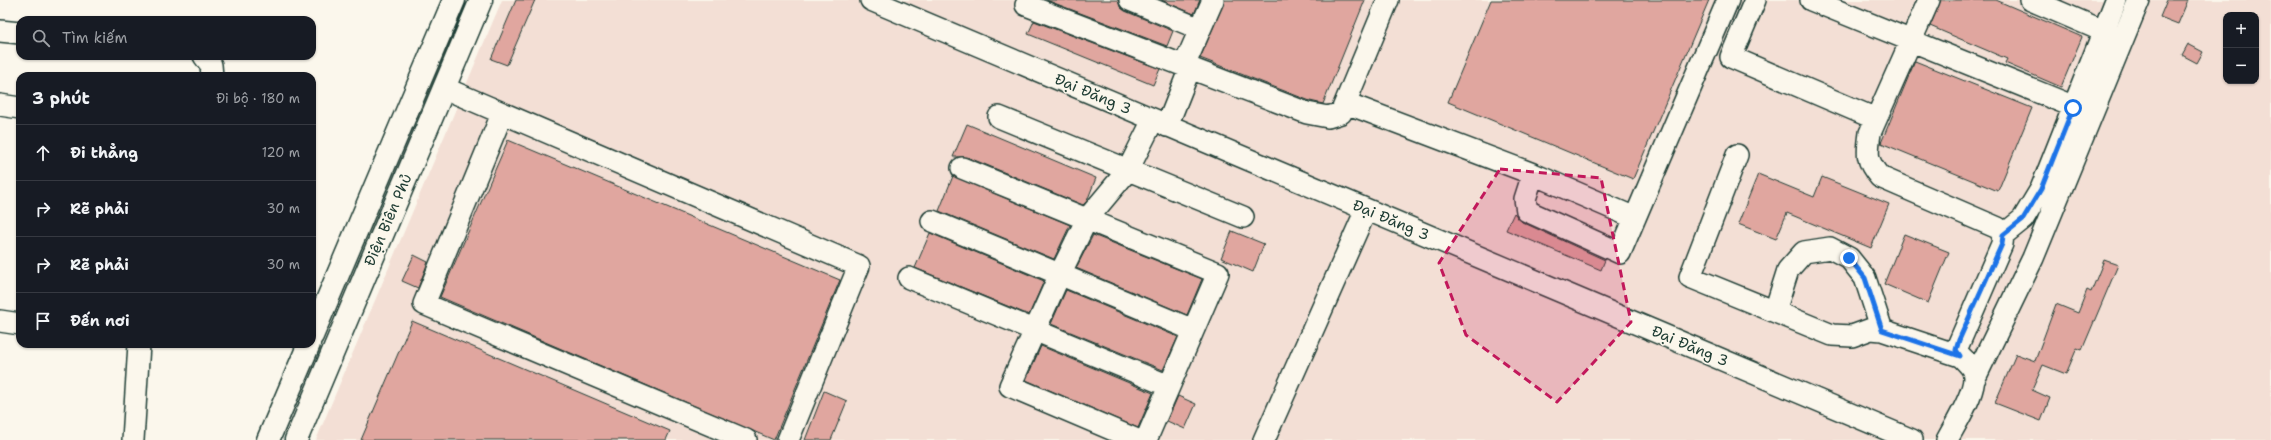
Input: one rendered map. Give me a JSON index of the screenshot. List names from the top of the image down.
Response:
{
  "streets": {
    "main road": ["Điện Biên Phủ"],
    "street": ["Đại Đăng 3"]
  },
  "page": {
    "map_buttons": ["+", "−"],
    "search": "Tìm kiếm",
    "heading": ["3 phút", "Đi bộ · 180 m"],
    "list": [
      ["Đi thẳng", "120 m"],
      ["Rẽ phải", "30 m"],
      ["Rẽ phải", "30 m"],
      "Đến nơi"
    ]
  }
}
